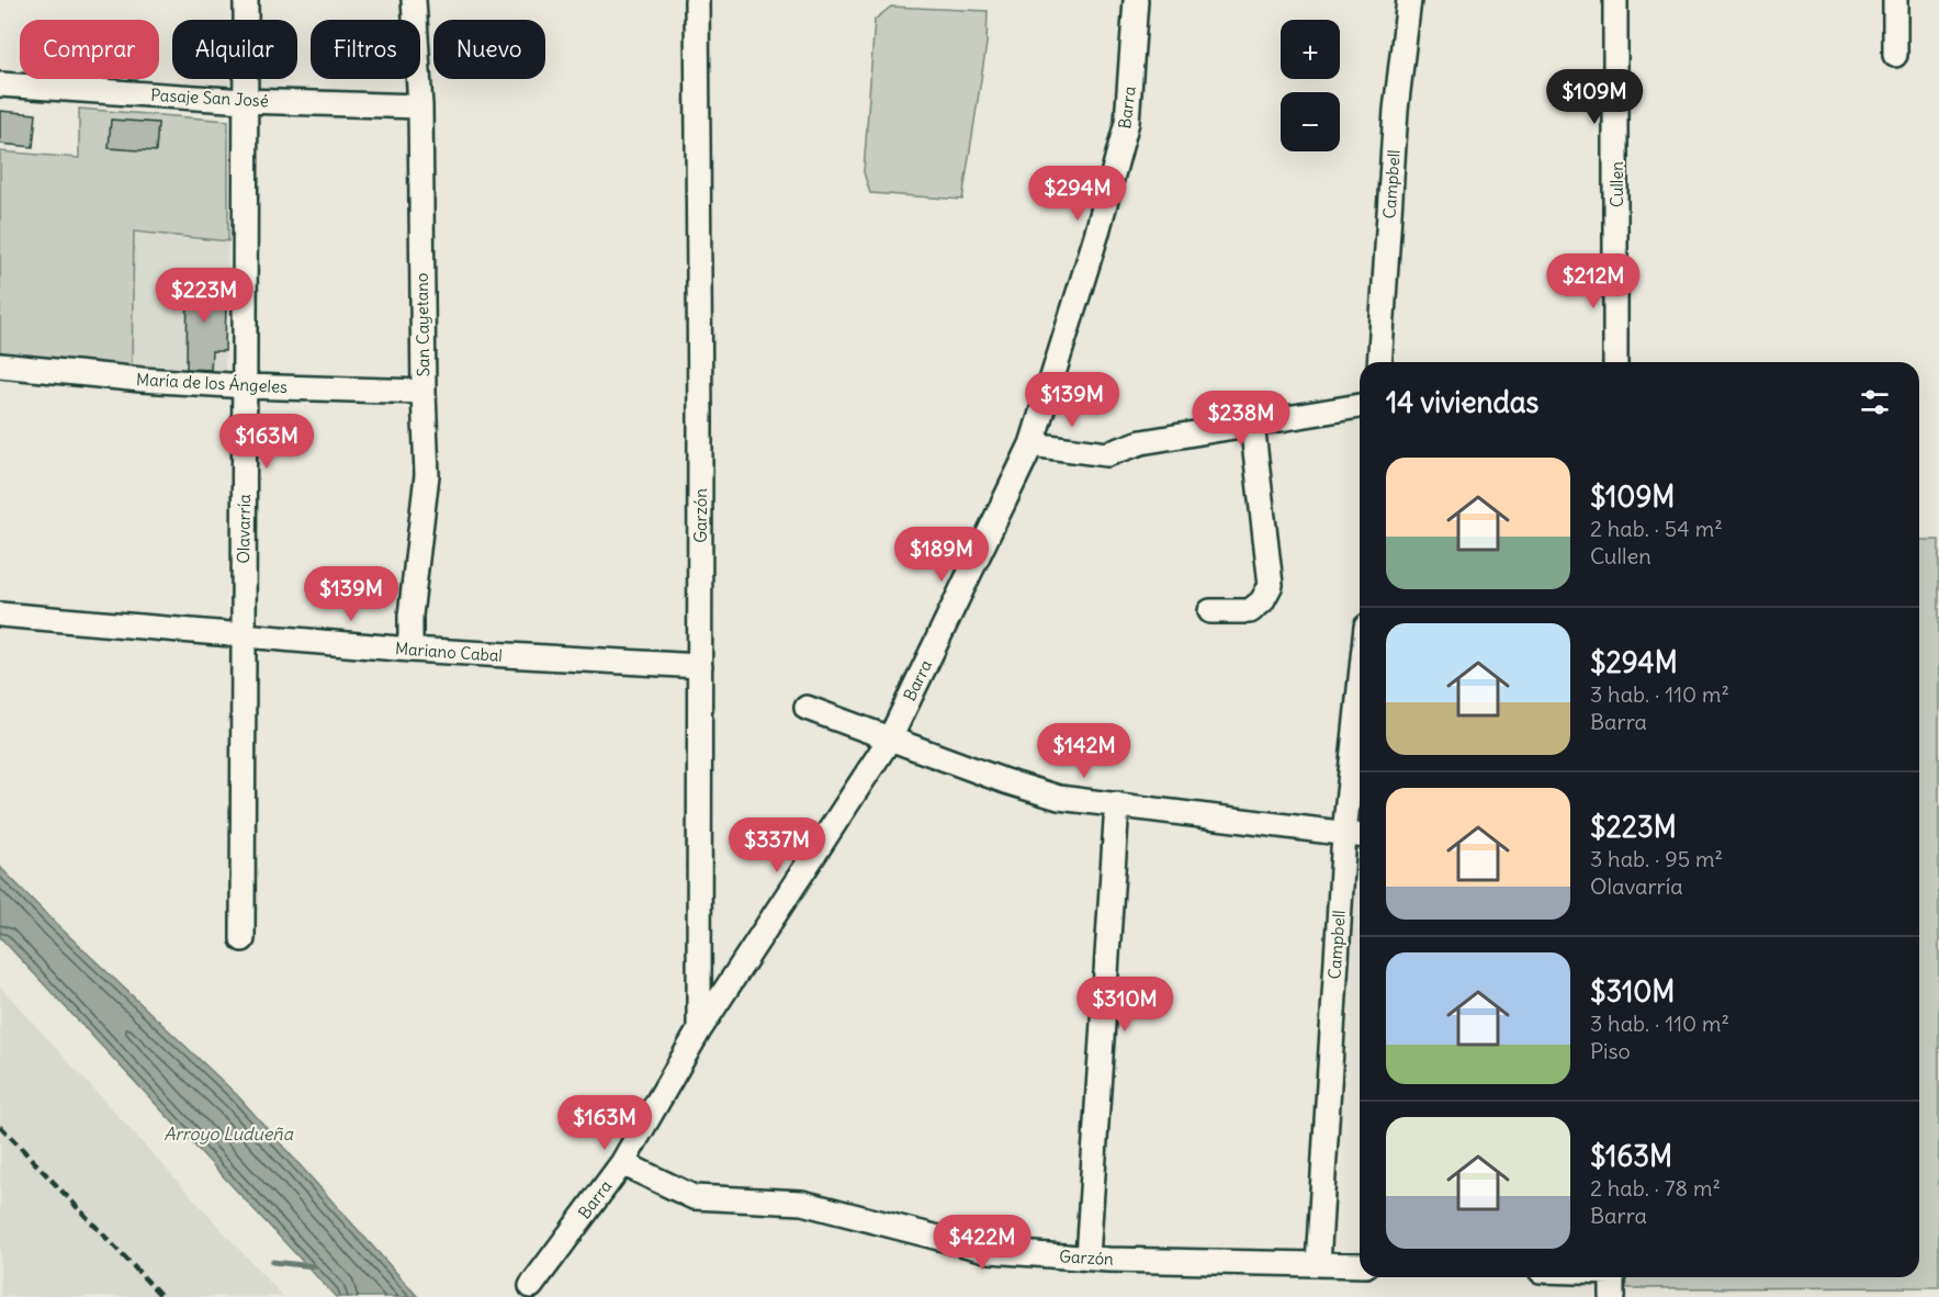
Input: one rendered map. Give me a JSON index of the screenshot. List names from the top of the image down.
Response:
{
  "streets": {
    "street": [
      "Pasaje San José",
      "Barra",
      "Campbell",
      "Cullen",
      "San Cayetano",
      "María de los Ángeles",
      "Garzón",
      "Olavarría",
      "Mariano Cabal"
    ]
  },
  "crossings": [
    ["Pasaje San José", "San Cayetano"],
    ["Pasaje San José", "Olavarría"],
    ["Barra", "Garzón"],
    ["Campbell", "Garzón"],
    ["San Cayetano", "María de los Ángeles"],
    ["San Cayetano", "Mariano Cabal"],
    ["María de los Ángeles", "Olavarría"],
    ["Garzón", "Mariano Cabal"],
    ["Olavarría", "Mariano Cabal"]
  ],
  "water": ["Arroyo Ludueña"],
  "page": {
    "map_buttons": ["+", "−"],
    "chip": [
      "Comprar",
      "Alquilar",
      "Filtros",
      "Nuevo"
    ],
    "price": [
      "$109M",
      "$294M",
      "$212M",
      "$223M",
      "$139M",
      "$238M",
      "$163M",
      "$189M",
      "$139M",
      "$142M",
      "$337M",
      "$310M",
      "$163M",
      "$422M"
    ],
    "heading": "14 viviendas",
    "list": [
      {
        "name": "$109M",
        "note": "2 hab. · 54 m² · Cullen"
      },
      {
        "name": "$294M",
        "note": "3 hab. · 110 m² · Barra"
      },
      {
        "name": "$223M",
        "note": "3 hab. · 95 m² · Olavarría"
      },
      {
        "name": "$310M",
        "note": "3 hab. · 110 m² · Piso"
      },
      {
        "name": "$163M",
        "note": "2 hab. · 78 m² · Barra"
      }
    ]
  }
}
